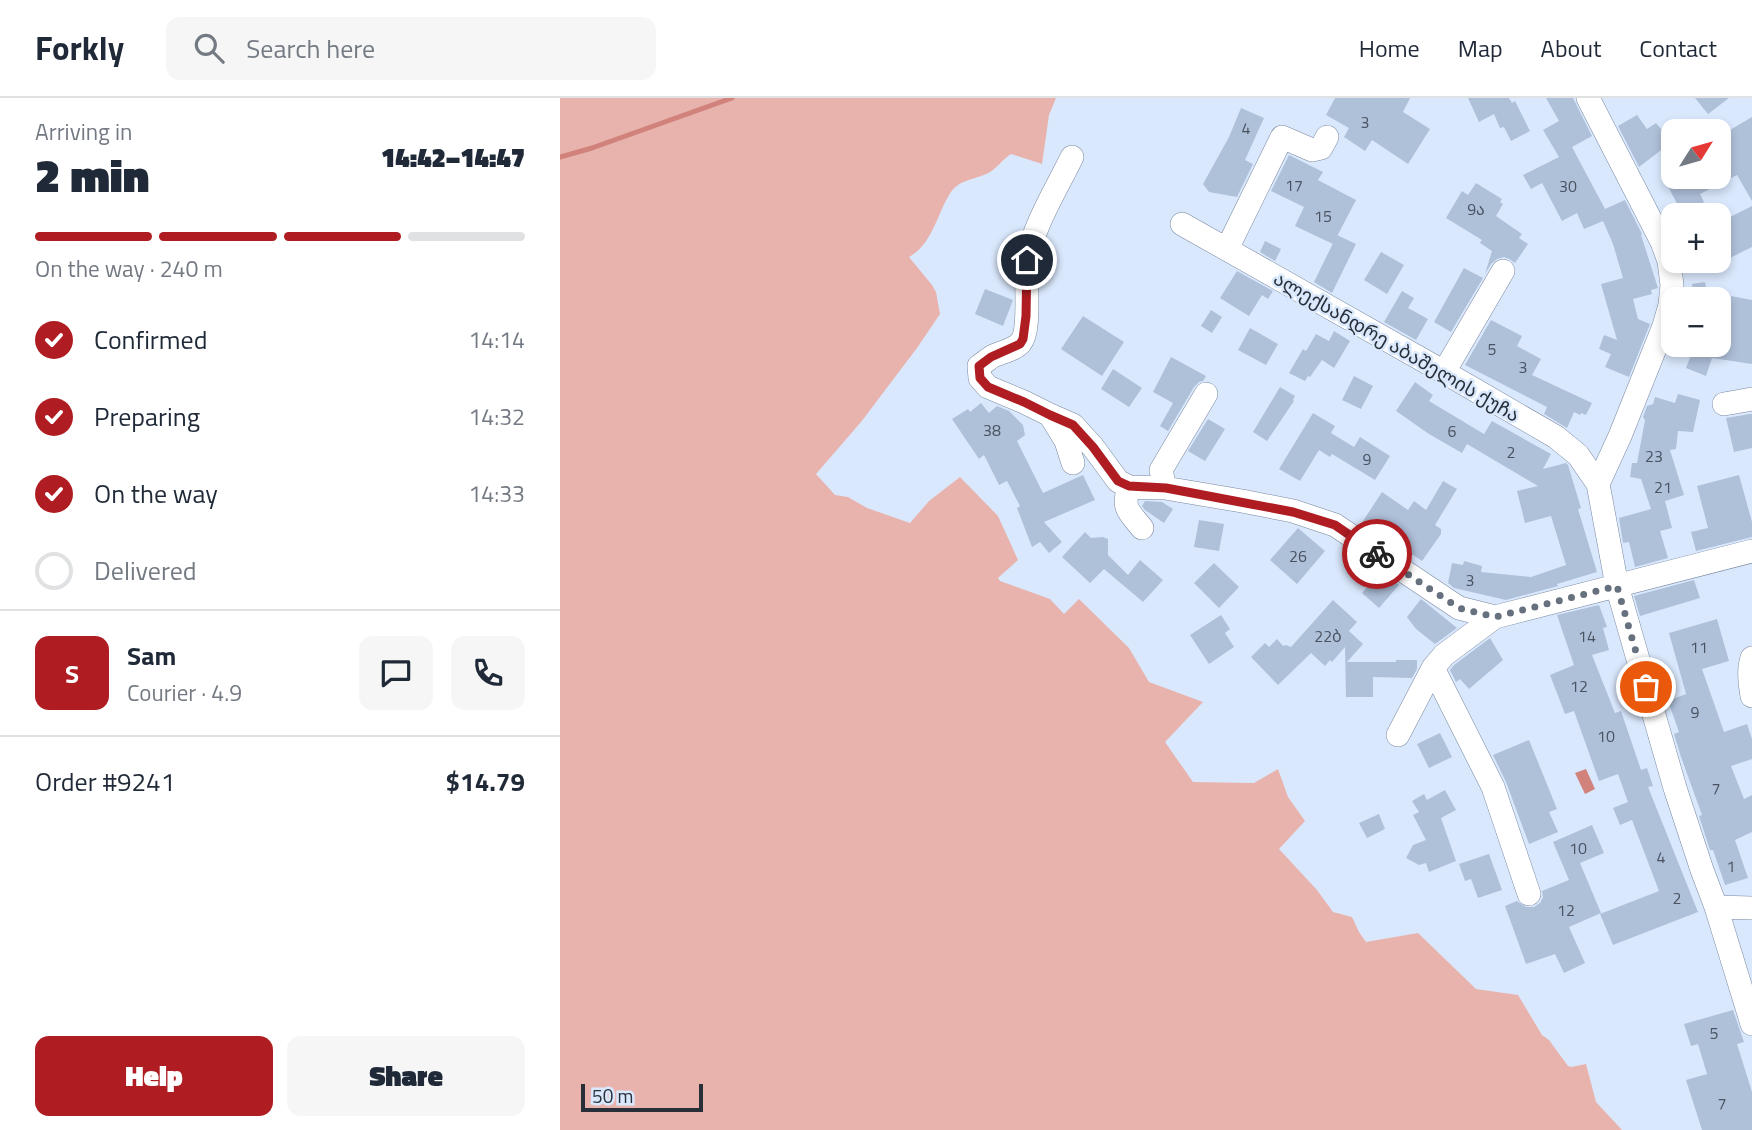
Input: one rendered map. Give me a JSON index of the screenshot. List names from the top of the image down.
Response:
{
  "streets": {
    "street": ["ალექსანდრე აბაშელის ქუჩა"]
  },
  "house_numbers": [
    "3",
    "4",
    "17",
    "30",
    "9ა",
    "15",
    "5",
    "3",
    "38",
    "6",
    "2",
    "23",
    "9",
    "21",
    "26",
    "3",
    "22ბ",
    "14",
    "11",
    "12",
    "9",
    "10",
    "7",
    "10",
    "4",
    "1",
    "2",
    "12",
    "5",
    "7"
  ],
  "scale_bar": "50 m",
  "north": "top right",
  "page": {
    "header": "Forkly",
    "search": "Search here",
    "nav": [
      "Home",
      "Map",
      "About",
      "Contact"
    ],
    "heading": ["2 min", "Arriving in", "14:42–14:47"],
    "panel": [
      "Sam",
      "Courier · 4.9",
      "Order #9241",
      "$14.79"
    ],
    "map_buttons": ["+", "−"],
    "bar": "On the way · 240 m",
    "list": [
      ["Confirmed", "14:14"],
      ["Preparing", "14:32"],
      ["On the way", "14:33"],
      "Delivered"
    ],
    "round": "S",
    "buttons": ["Help", "Share"],
    "scale": "50 m"
  }
}
